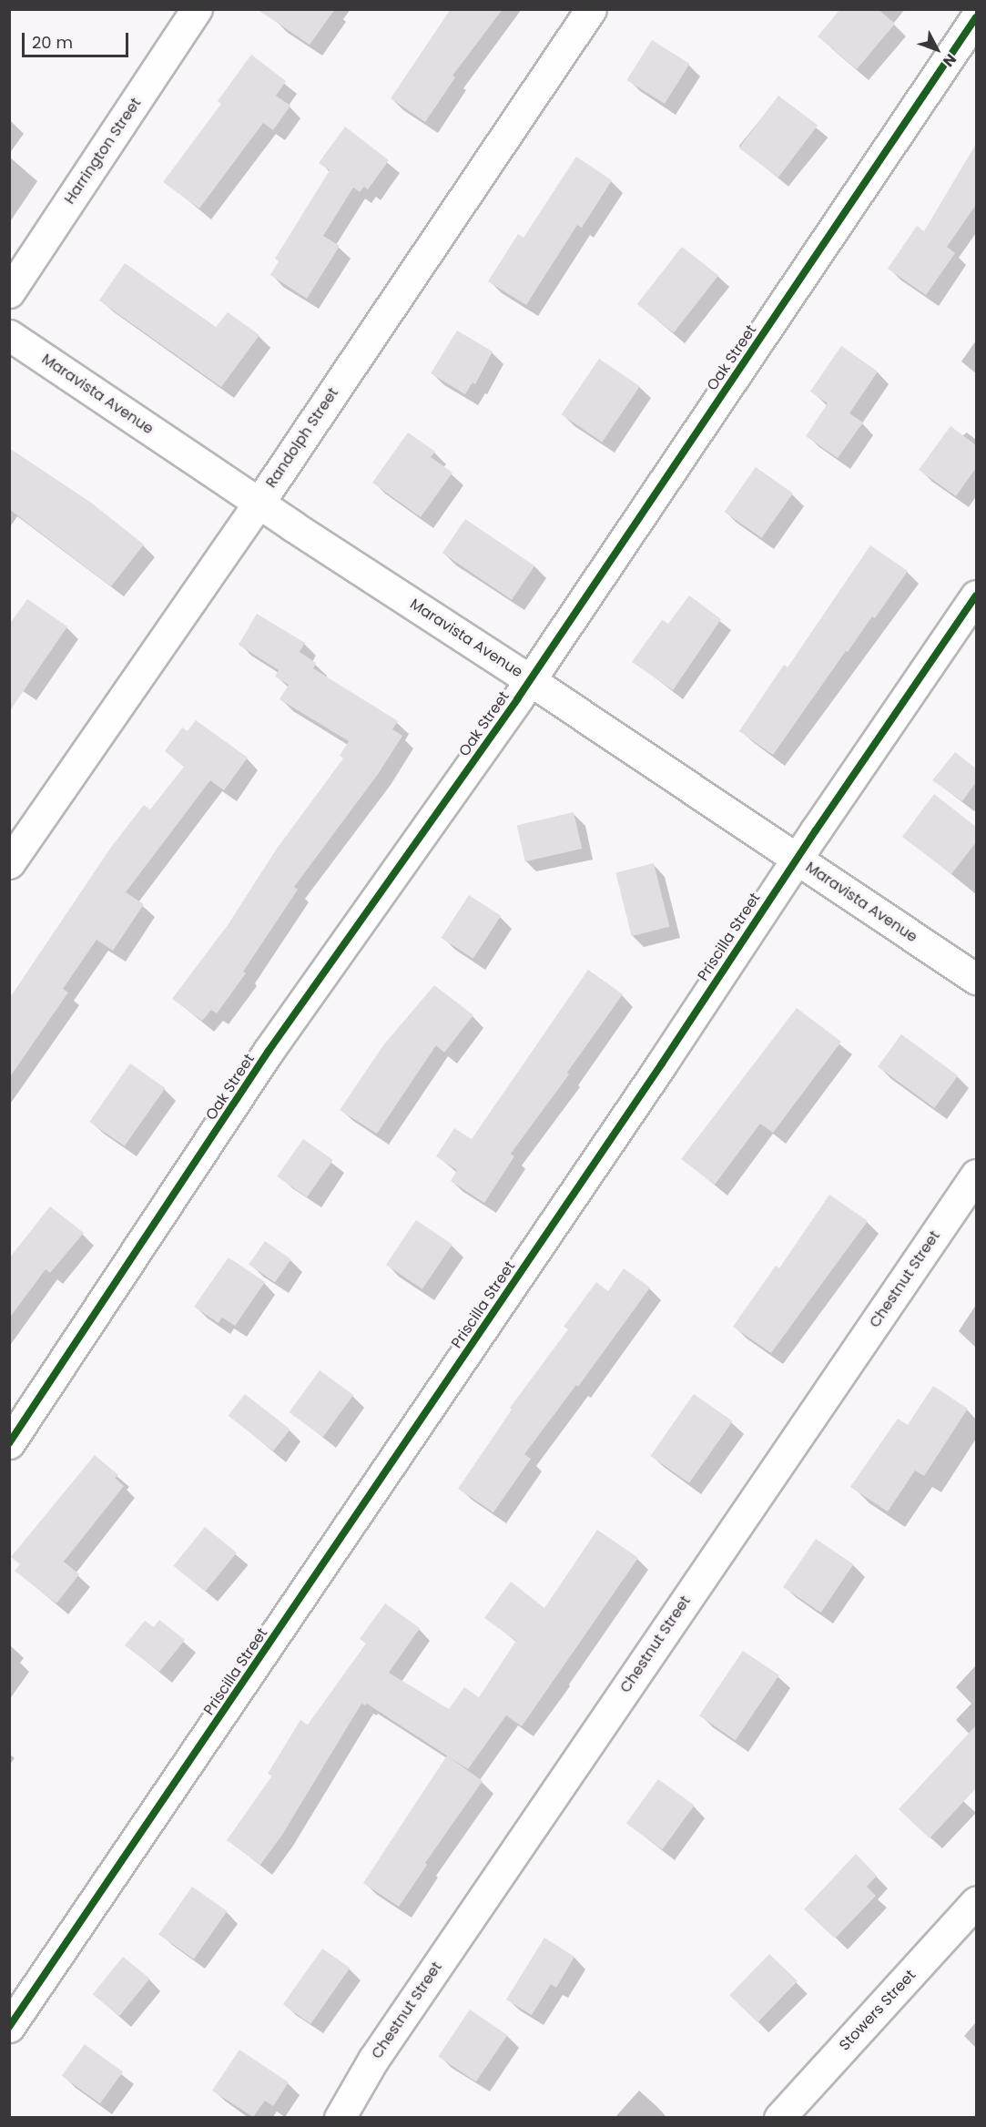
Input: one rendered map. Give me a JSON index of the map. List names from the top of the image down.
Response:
{
  "streets": {
    "street": [
      "Harrington Street",
      "Oak Street",
      "Maravista Avenue",
      "Randolph Street",
      "Priscilla Street",
      "Chestnut Street",
      "Stowers Street"
    ]
  },
  "crossings": [
    ["Oak Street", "Maravista Avenue"],
    ["Maravista Avenue", "Randolph Street"],
    ["Maravista Avenue", "Priscilla Street"]
  ],
  "scale_bar": "20 m",
  "north": "bottom right"
}
